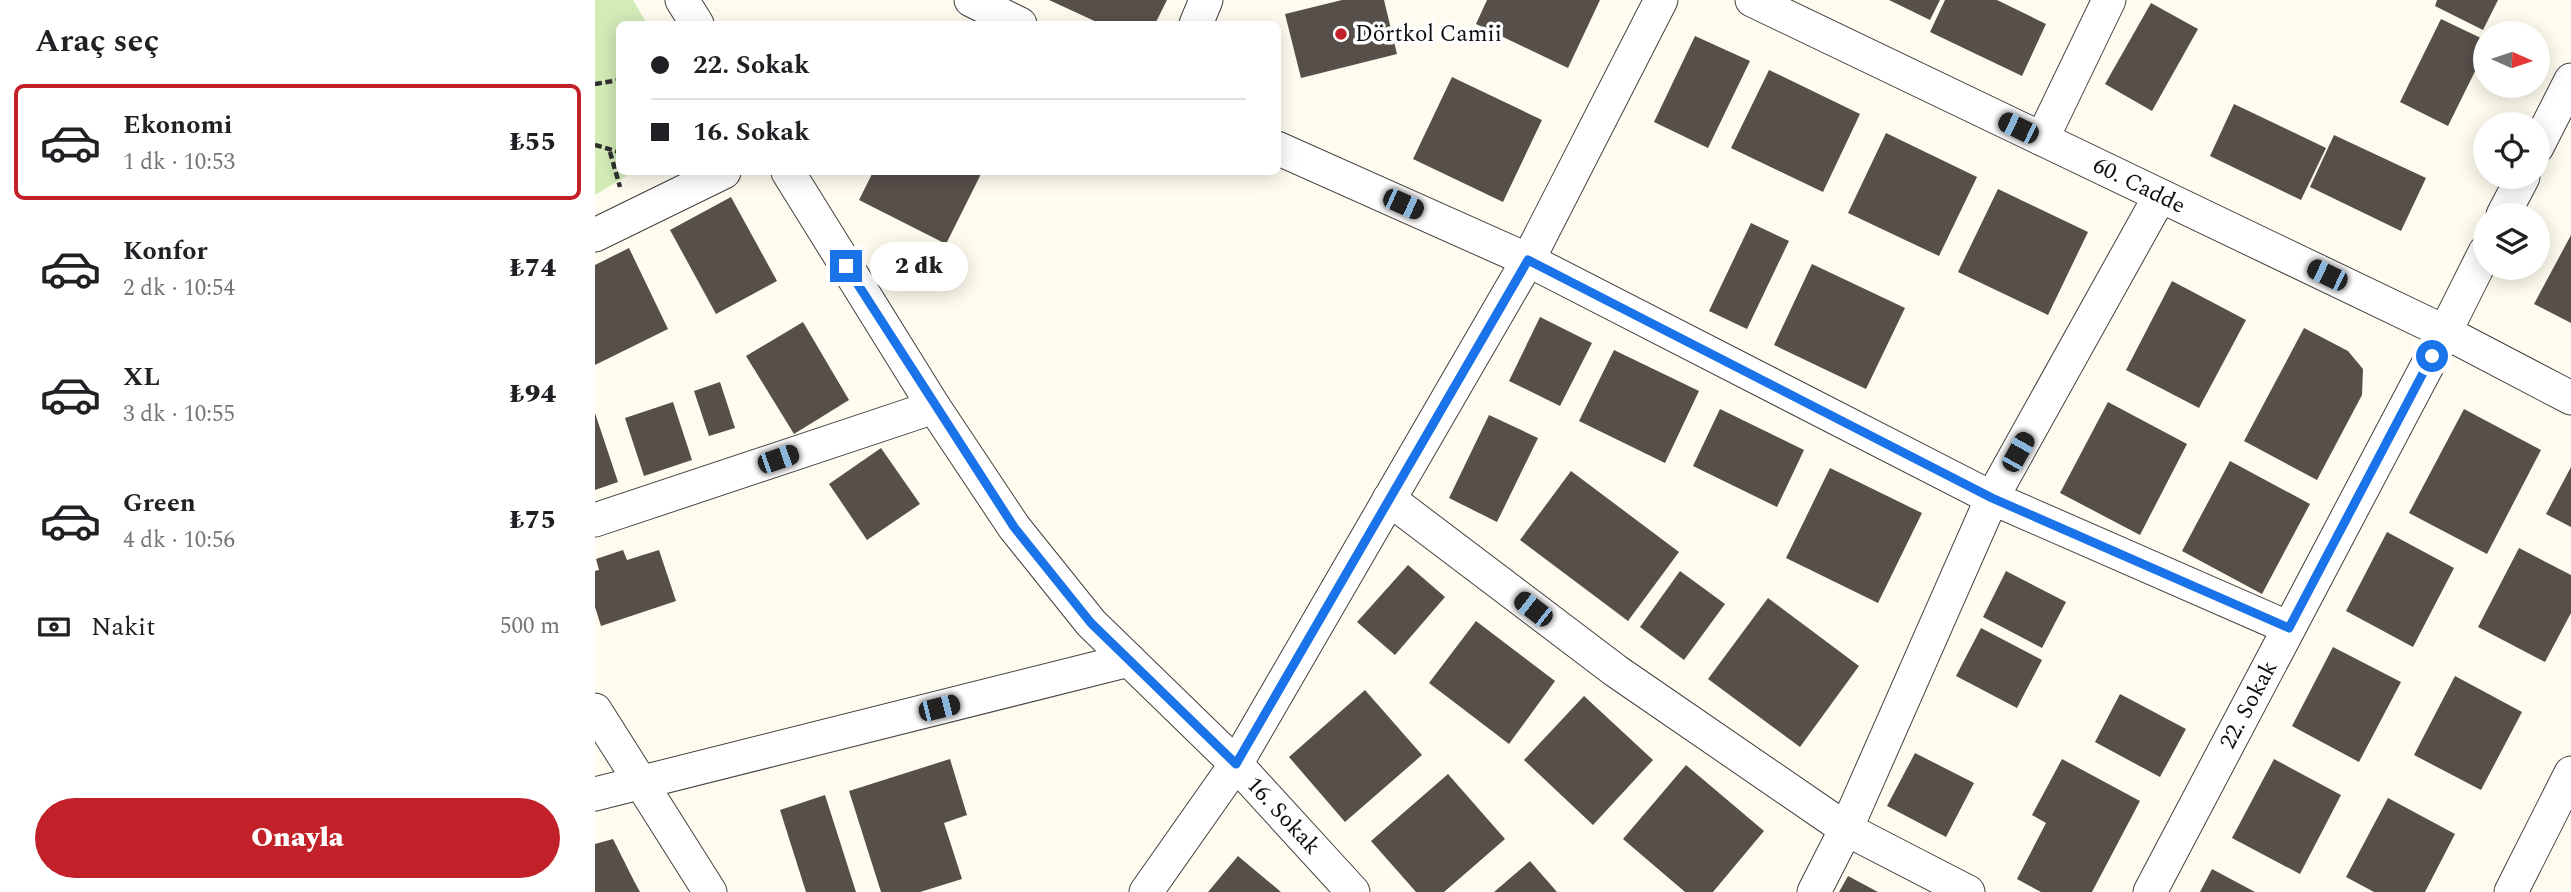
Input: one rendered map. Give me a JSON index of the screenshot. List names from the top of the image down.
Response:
{
  "streets": {
    "street": ["60. Cadde", "22. Sokak", "16. Sokak"]
  },
  "crossings": [
    ["60. Cadde", "22. Sokak"]
  ],
  "places": ["Dörtkol Camii"],
  "north": "right",
  "page": {
    "heading": "Araç seç",
    "banner": ["22. Sokak", "16. Sokak"],
    "list": [
      {
        "name": "Ekonomi",
        "note": "1 dk · 10:53",
        "value": "₺55"
      },
      {
        "name": "Konfor",
        "note": "2 dk · 10:54",
        "value": "₺74"
      },
      {
        "name": "XL",
        "note": "3 dk · 10:55",
        "value": "₺94"
      },
      {
        "name": "Green",
        "note": "4 dk · 10:56",
        "value": "₺75"
      }
    ],
    "bubble": "2 dk",
    "pay": ["Nakit", "500 m"],
    "buttons": "Onayla"
  }
}
